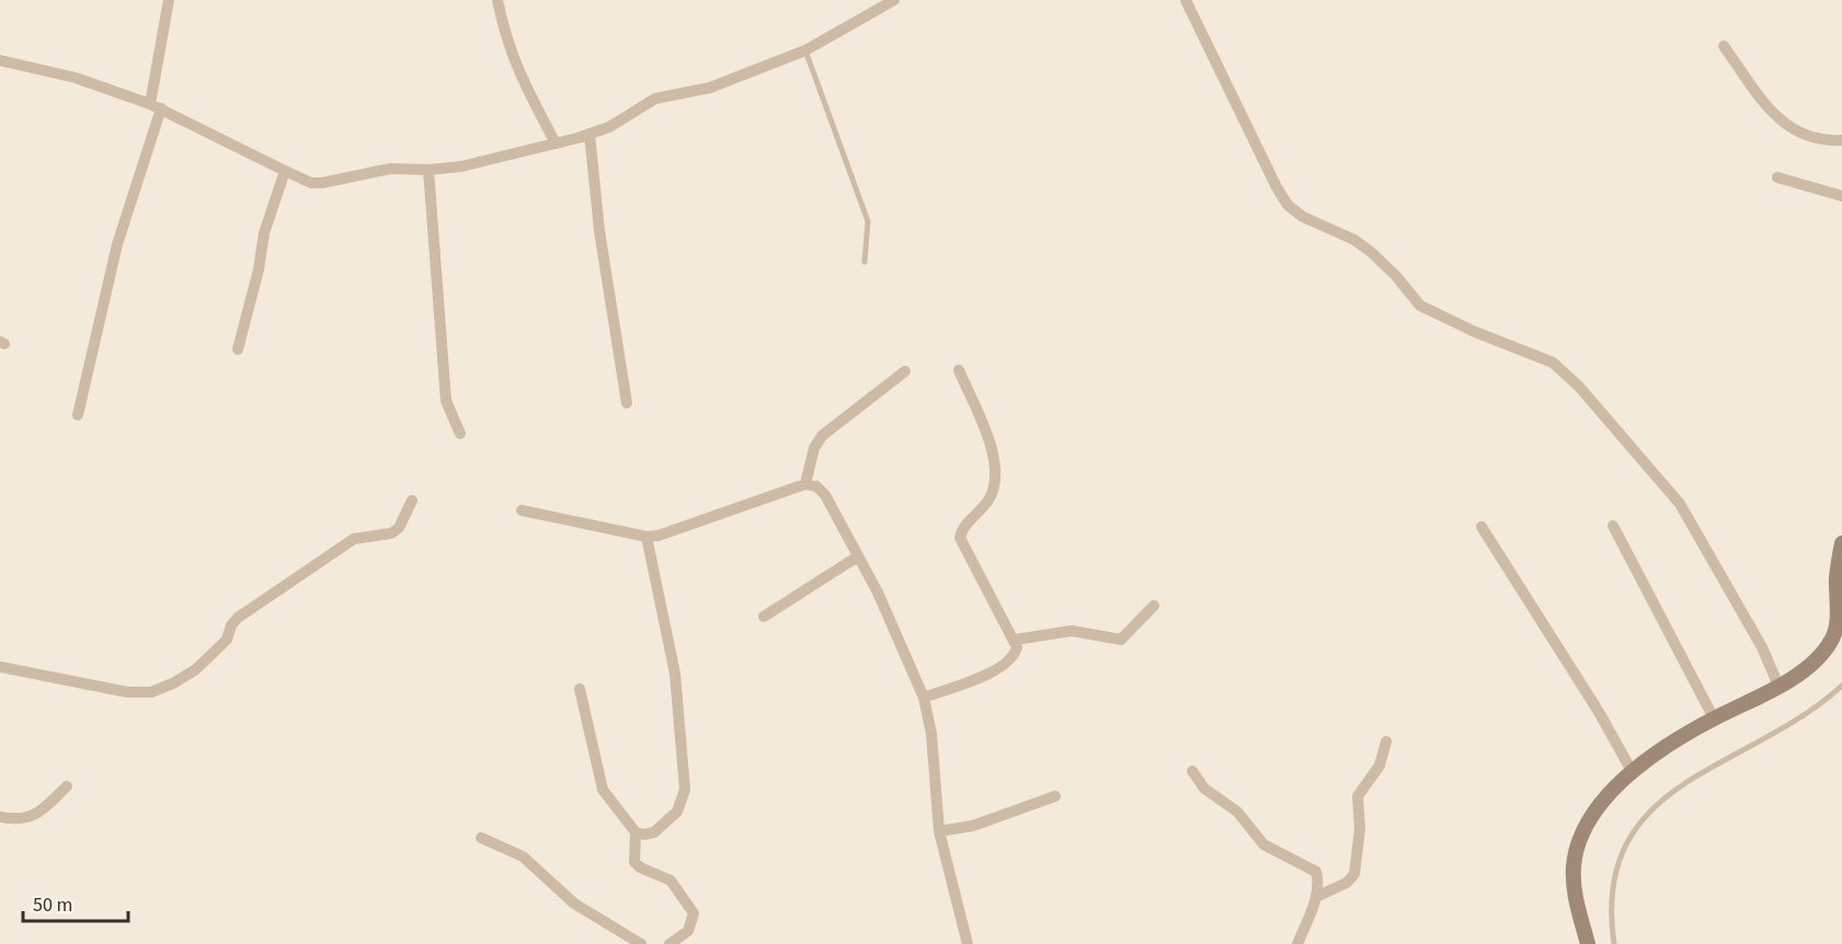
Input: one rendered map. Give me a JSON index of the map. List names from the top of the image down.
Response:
{
  "scale_bar": "50 m"
}
